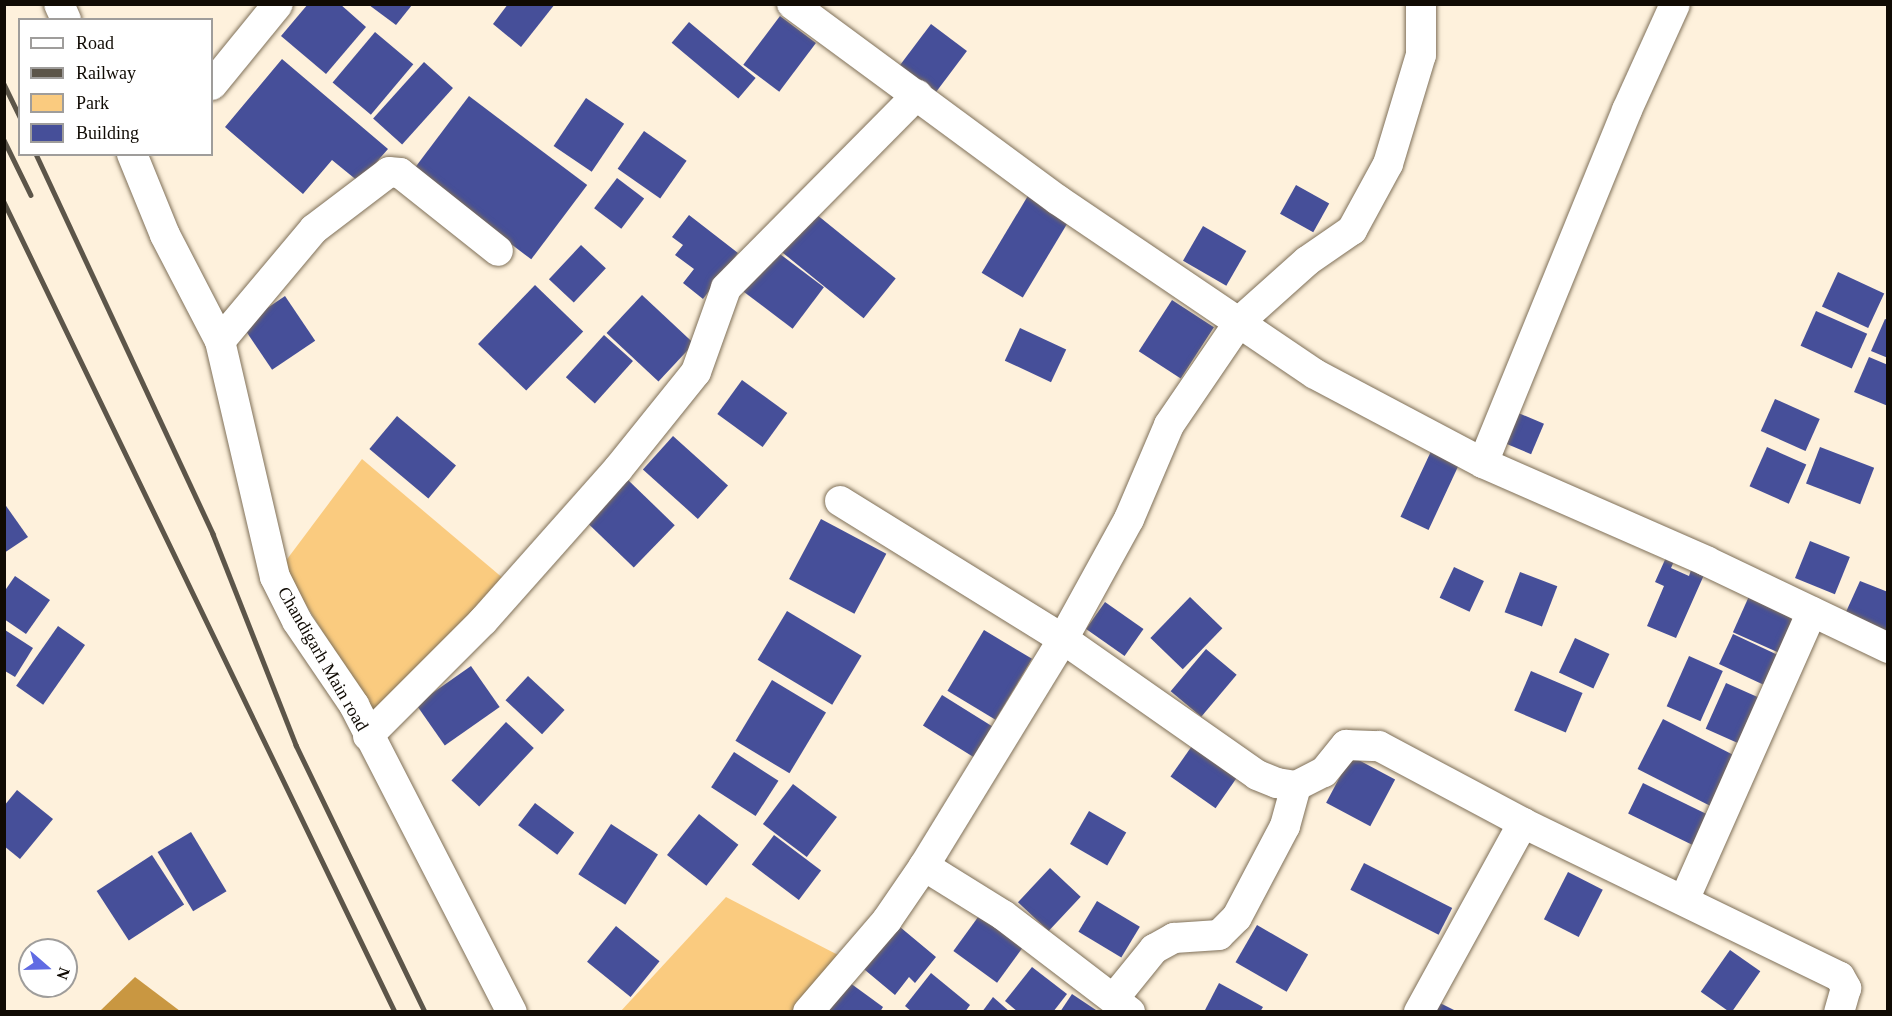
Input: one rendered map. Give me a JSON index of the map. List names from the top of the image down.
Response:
{
  "streets": {
    "street": ["Chandigarh Main road"]
  },
  "legend": [
    "Road",
    "Railway",
    "Park",
    "Building"
  ],
  "north": "right"
}
